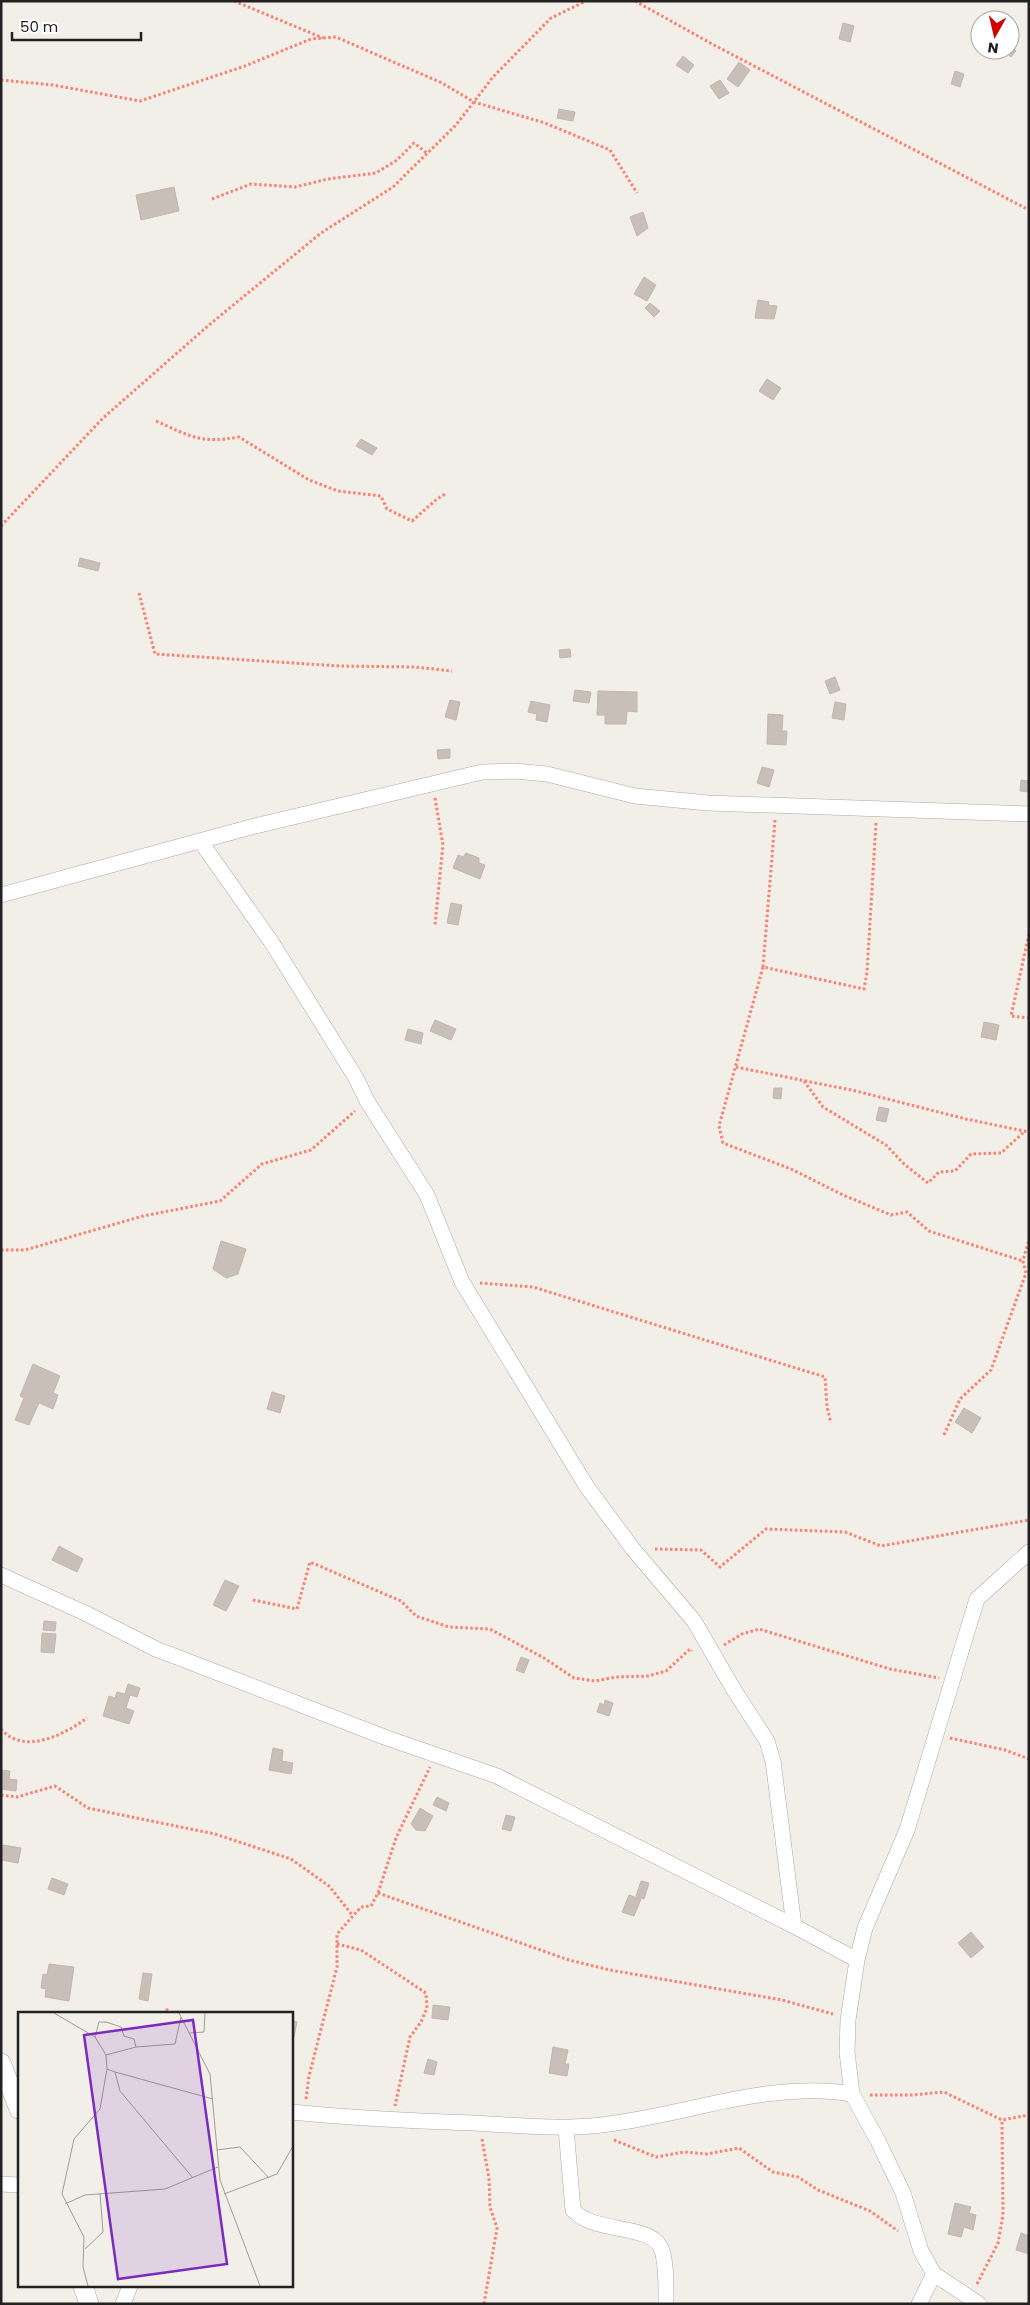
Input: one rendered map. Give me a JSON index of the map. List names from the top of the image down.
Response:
{
  "scale_bar": "50 m",
  "north": "bottom"
}
